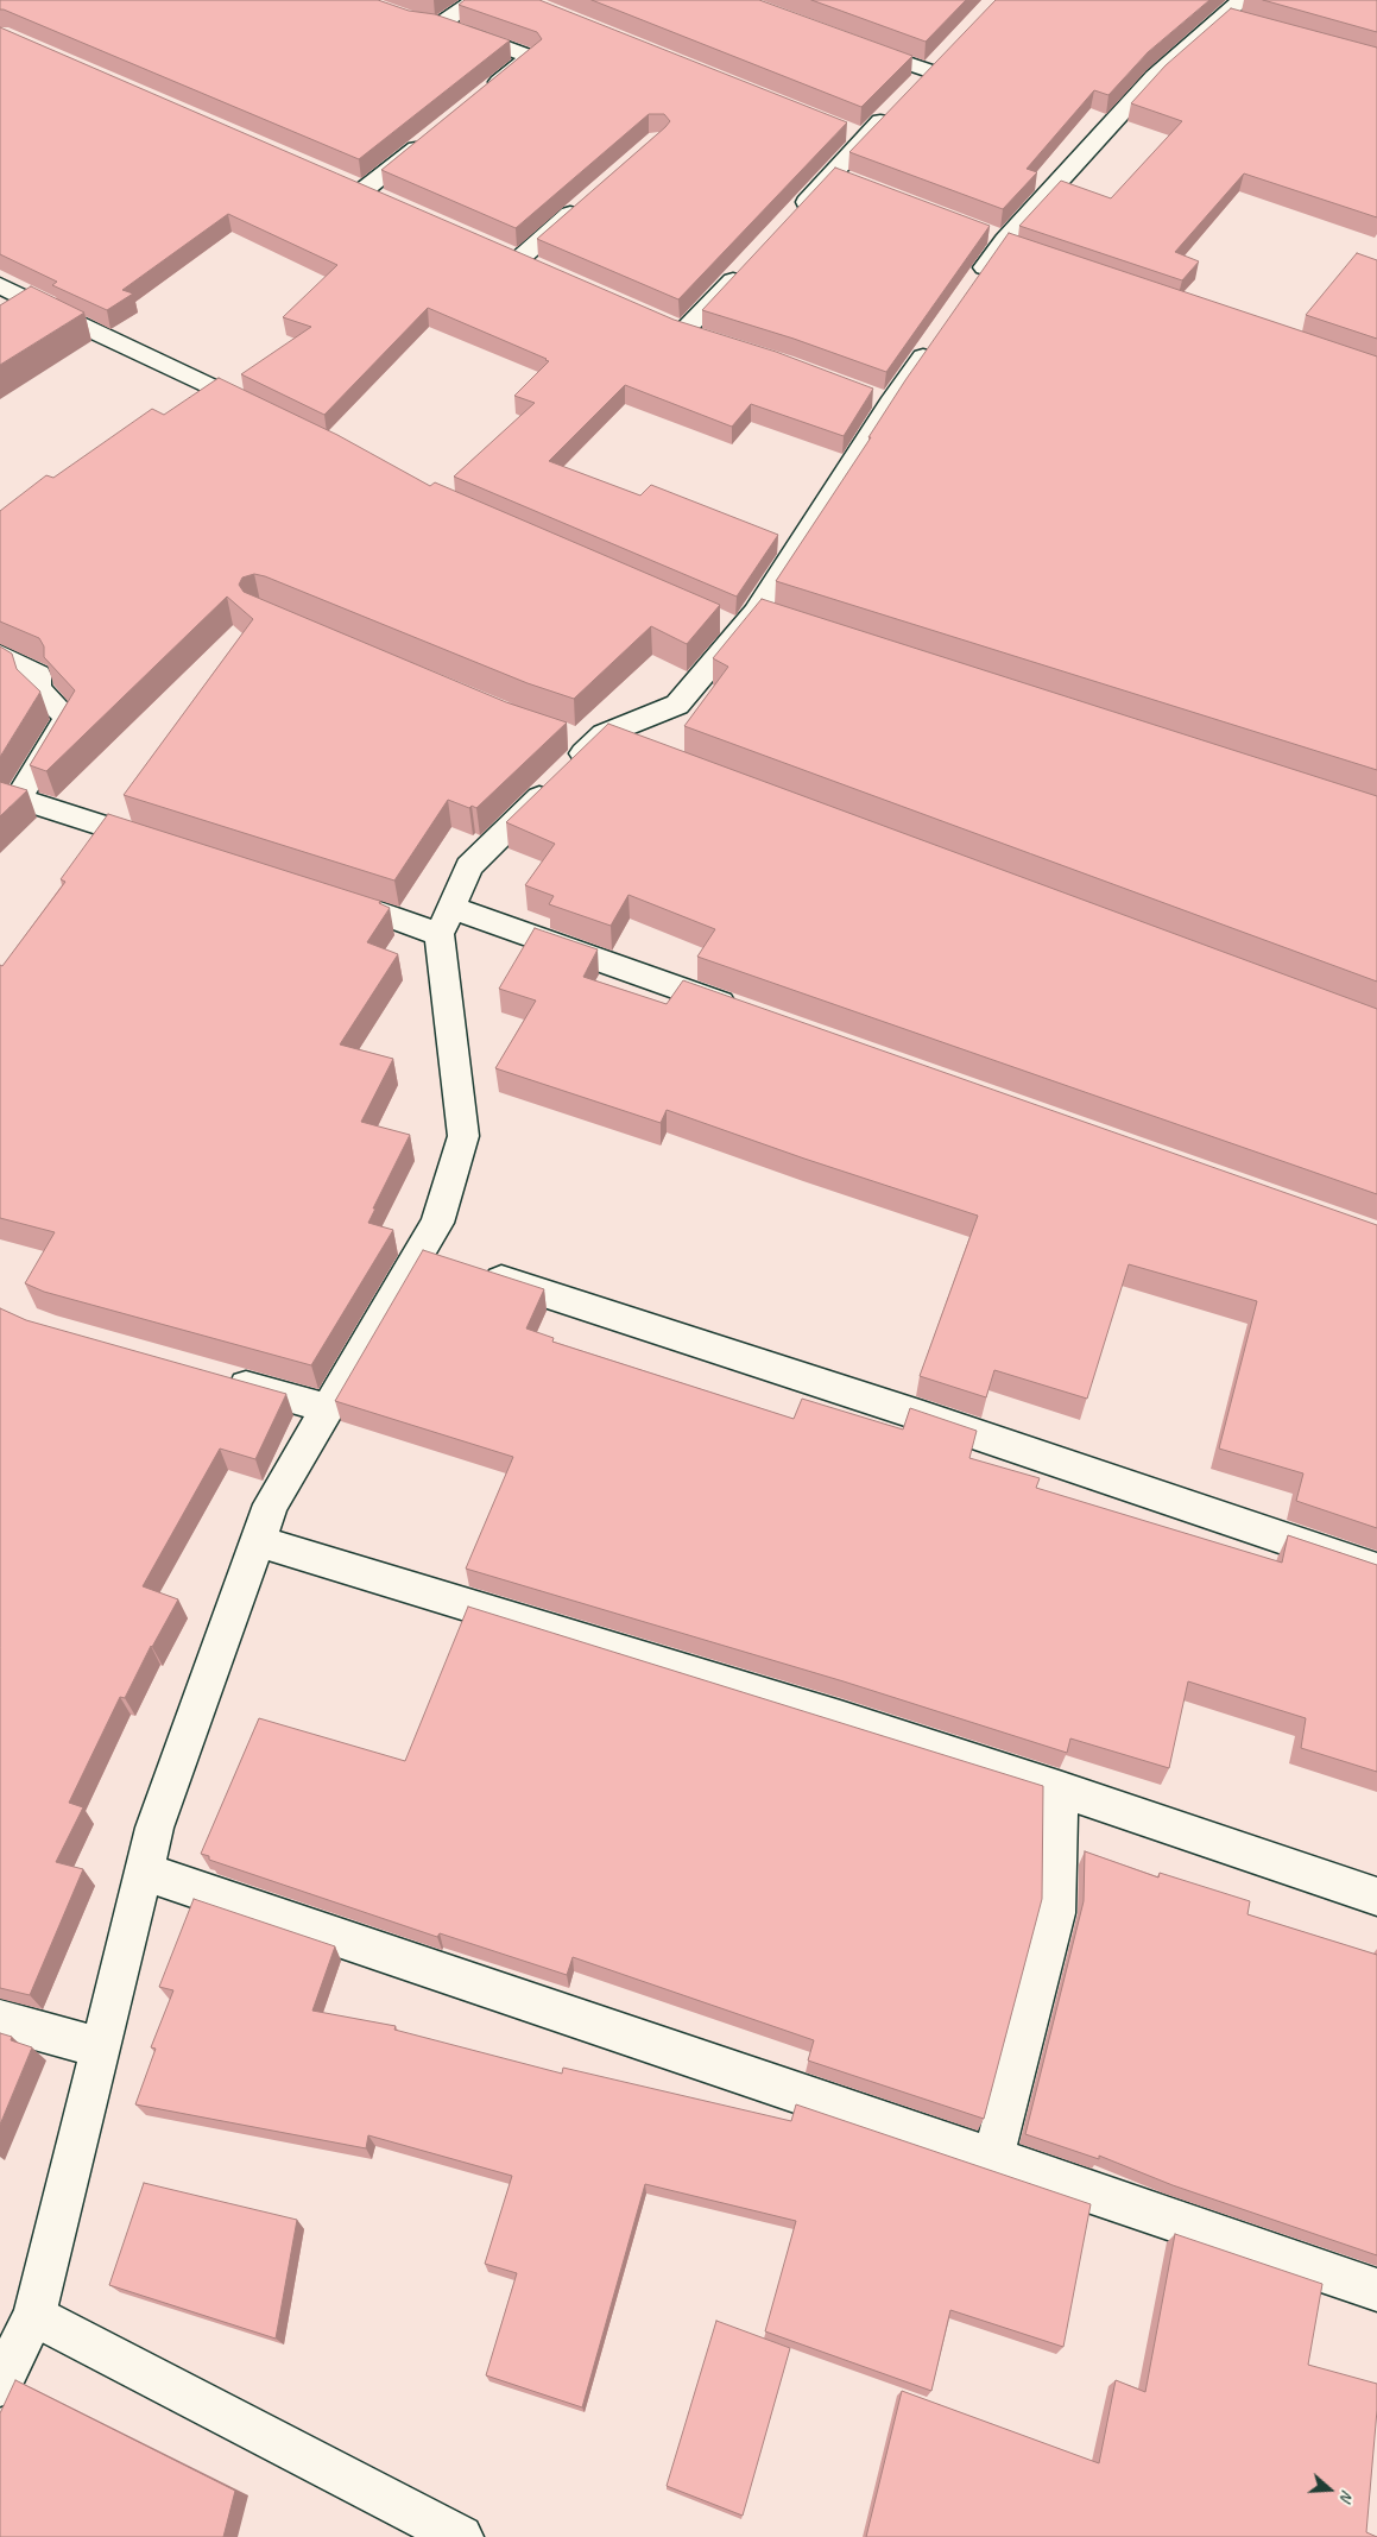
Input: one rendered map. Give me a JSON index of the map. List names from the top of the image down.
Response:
{
  "north": "right"
}
